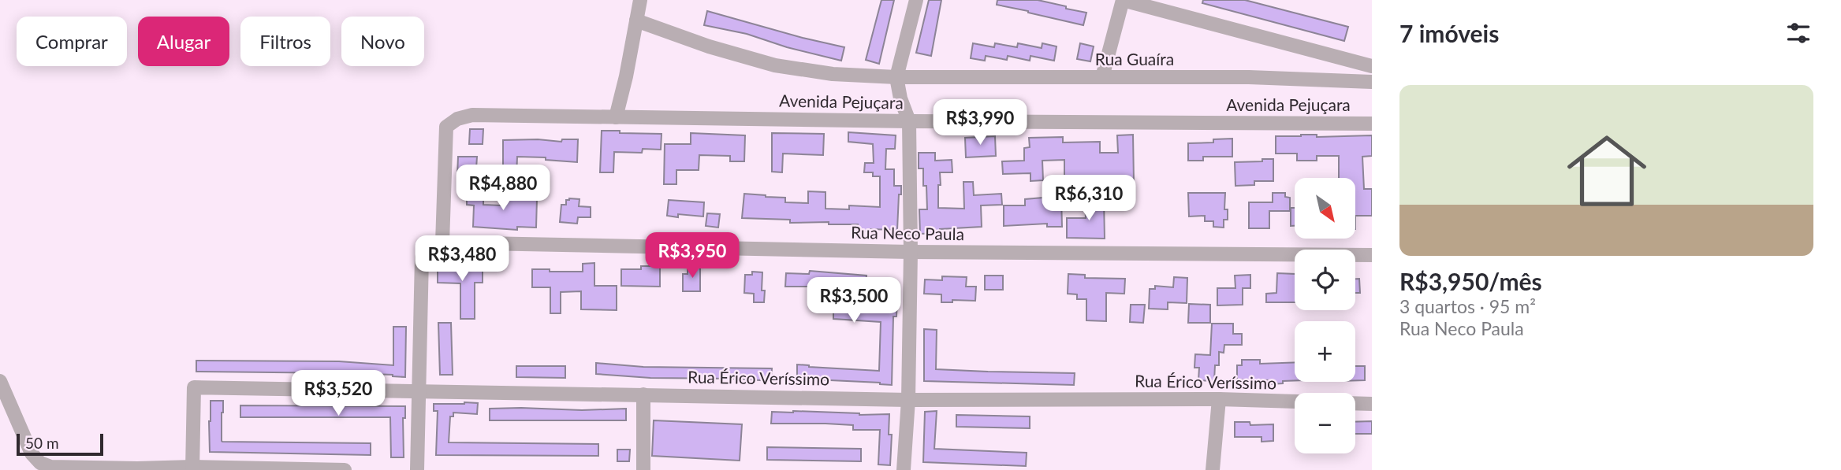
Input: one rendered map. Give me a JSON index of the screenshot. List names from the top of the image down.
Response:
{
  "streets": {
    "street": [
      "Rua Guaíra",
      "Avenida Pejuçara",
      "Rua Neco Paula",
      "Rua Érico Veríssimo"
    ]
  },
  "crossings": [
    ["Avenida Pejuçara", "Rua Neco Paula"]
  ],
  "scale_bar": "50 m",
  "north": "bottom right",
  "page": {
    "heading": "7 imóveis",
    "chip": [
      "Comprar",
      "Alugar",
      "Filtros",
      "Novo"
    ],
    "list": [
      {
        "name": "R$3,950/mês",
        "note": "3 quartos · 95 m² · Rua Neco Paula"
      }
    ],
    "price": [
      "R$3,990",
      "R$4,880",
      "R$6,310",
      "R$3,950",
      "R$3,480",
      "R$3,500",
      "R$3,520"
    ],
    "map_buttons": ["+", "−"],
    "scale": "50 m"
  }
}
